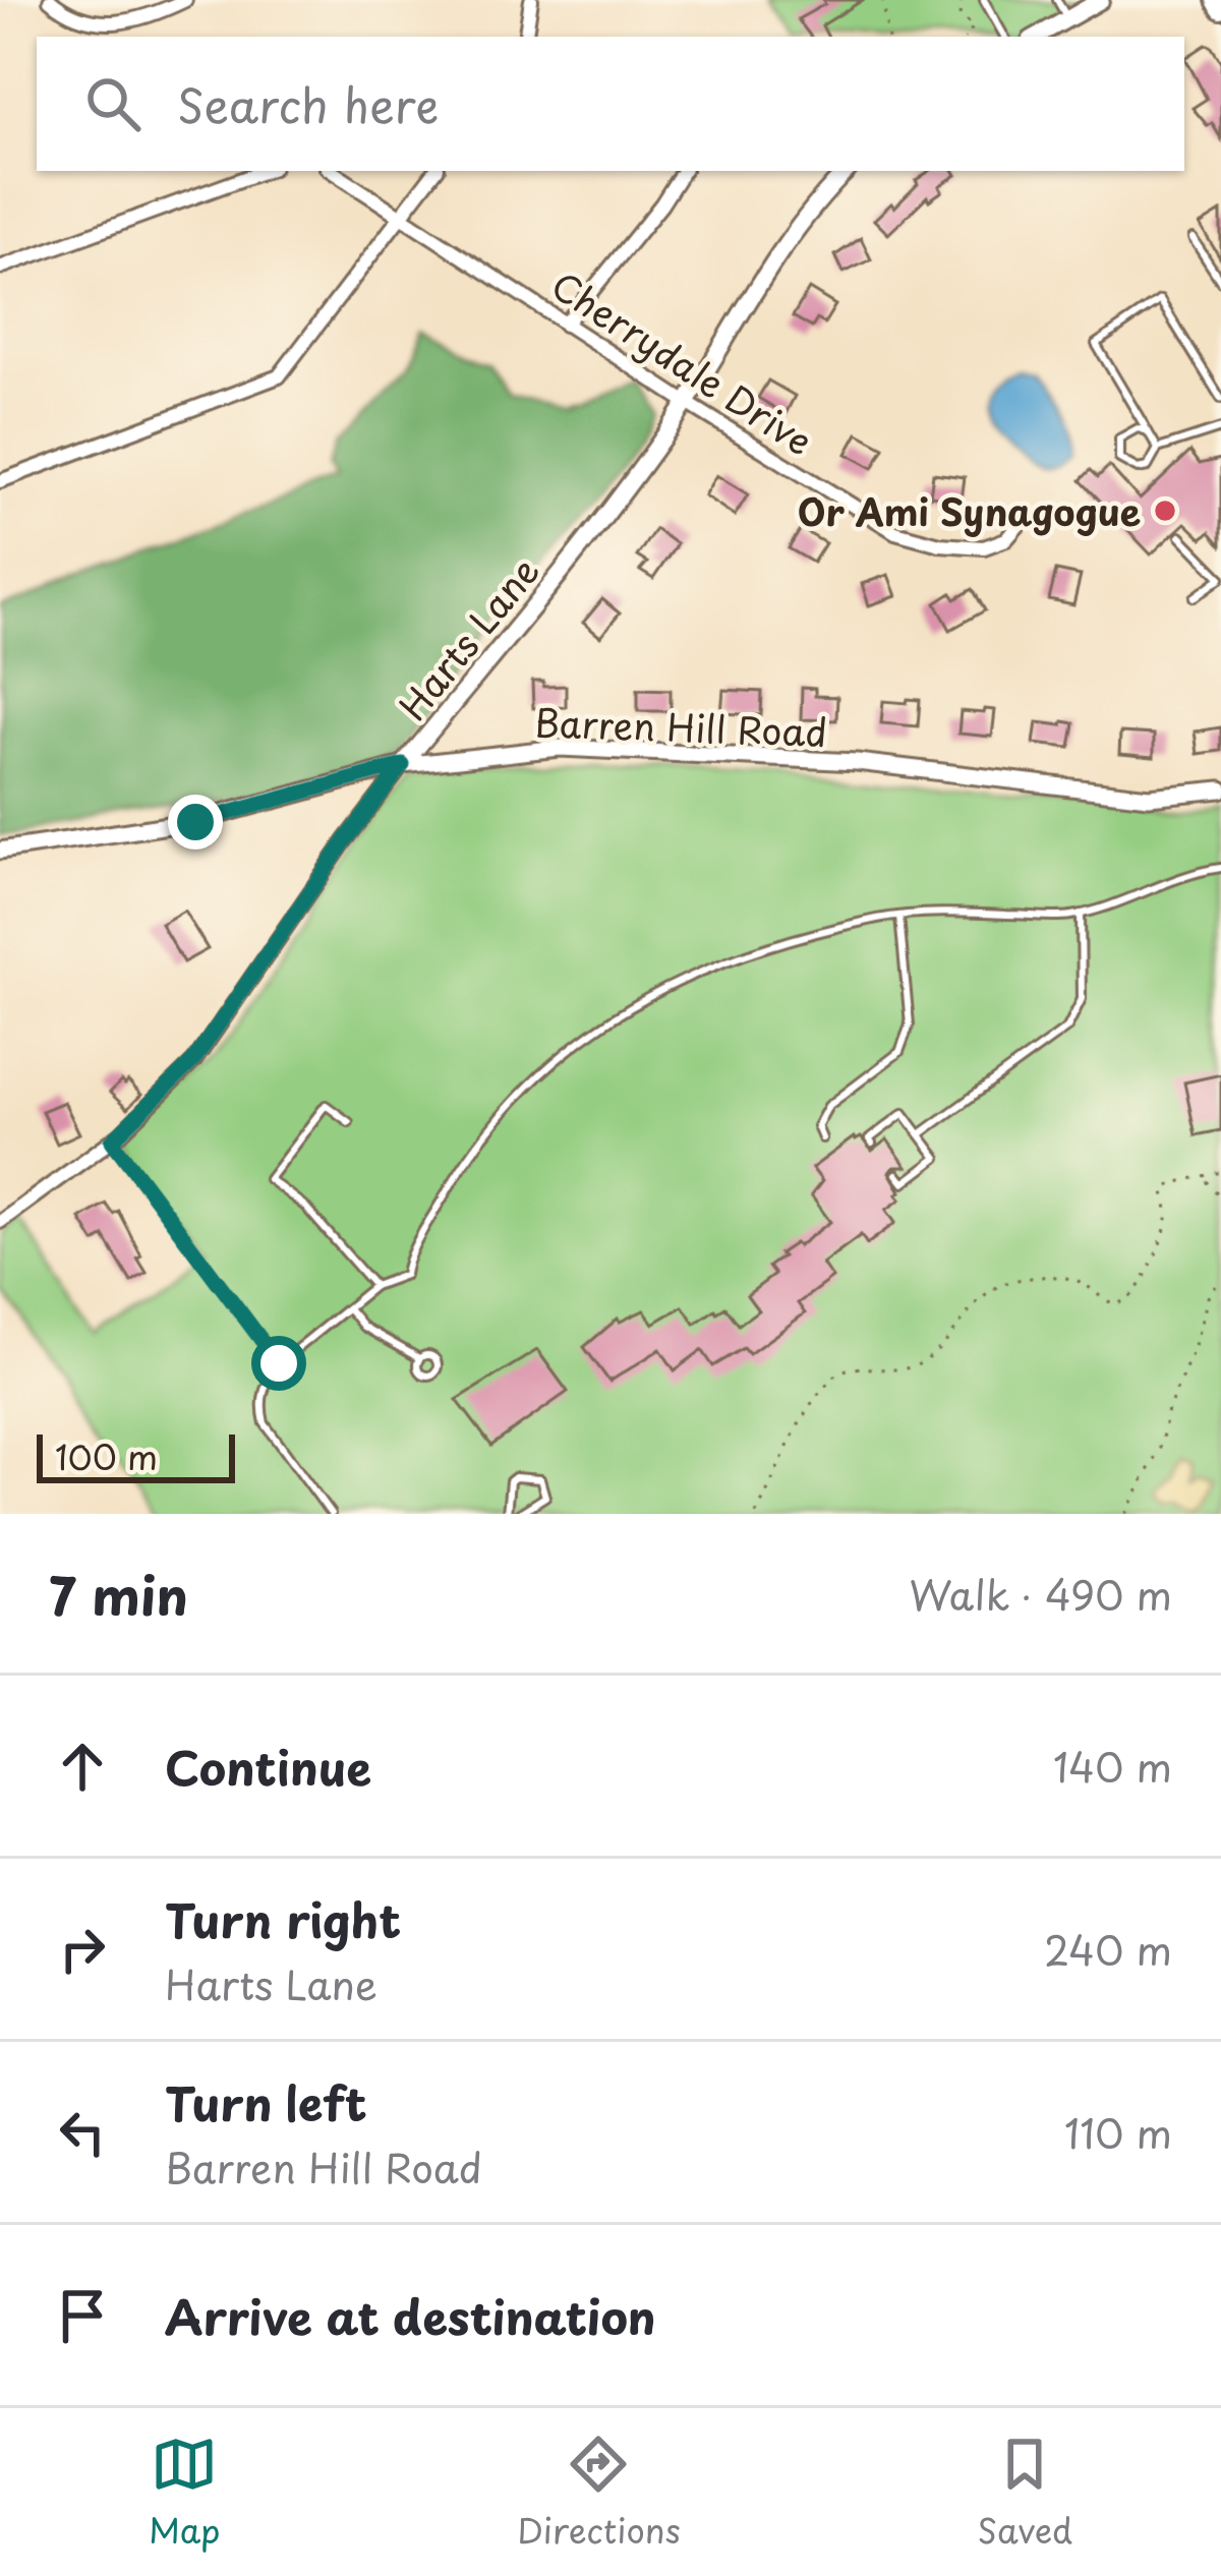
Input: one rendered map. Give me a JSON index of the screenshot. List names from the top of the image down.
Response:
{
  "streets": {
    "street": ["Cherrydale Drive", "Harts Lane", "Barren Hill Road"]
  },
  "crossings": [
    ["Cherrydale Drive", "Harts Lane"],
    ["Harts Lane", "Barren Hill Road"]
  ],
  "places": ["Or Ami Synagogue"],
  "scale_bar": "100 m",
  "page": {
    "search": "Search here",
    "scale": "100 m",
    "heading": ["7 min", "Walk · 490 m"],
    "list": [
      ["Continue", "140 m"],
      ["Turn right", "Harts Lane", "240 m"],
      ["Turn left", "Barren Hill Road", "110 m"],
      "Arrive at destination"
    ],
    "nav": ["Map", "Directions", "Saved"]
  }
}
